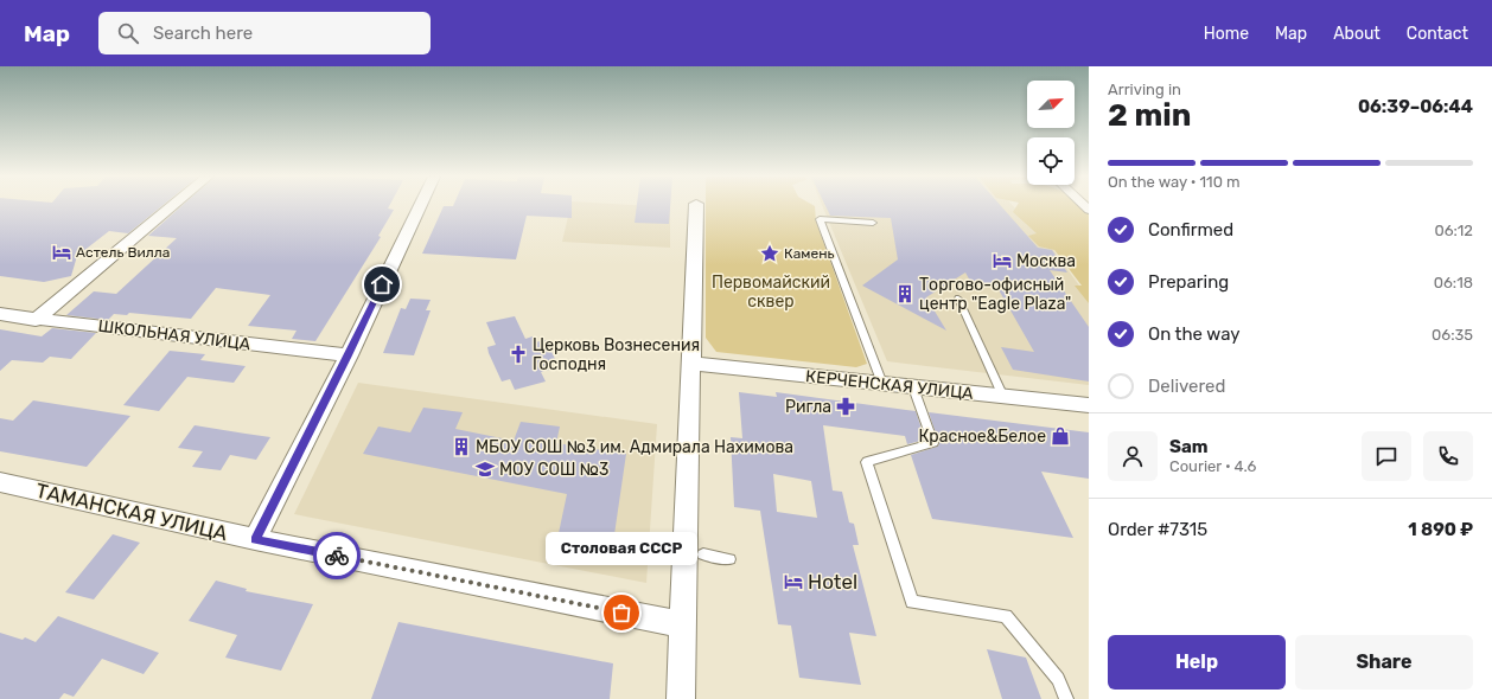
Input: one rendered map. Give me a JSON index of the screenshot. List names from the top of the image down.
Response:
{
  "streets": {
    "street": ["ШКОЛЬНАЯ УЛИЦА", "КЕРЧЕНСКАЯ УЛИЦА", "ТАМАНСКАЯ УЛИЦА"]
  },
  "parks": ["Первомайский сквер"],
  "places": {
    "hotel": ["Астель Вилла", "Москва", "Hotel"],
    "place": ["Камень"],
    "building": ["Торгово-офисный центр \"Eagle Plaza\"", "МБОУ СОШ №3 им. Адмирала Нахимова"],
    "church": ["Церковь Вознесения Господня"],
    "pharmacy": ["Ригла"],
    "shop": ["Красное&Белое"],
    "school or university": ["МОУ СОШ №3"],
    "other": ["Столовая СССР"]
  },
  "north": "top right",
  "page": {
    "header": "Map",
    "search": "Search here",
    "nav": [
      "Home",
      "Map",
      "About",
      "Contact"
    ],
    "heading": ["2 min", "Arriving in", "06:39–06:44"],
    "panel": [
      "Sam",
      "Courier · 4.6",
      "Order #7315",
      "1 890 ₽"
    ],
    "bar": "On the way · 110 m",
    "list": [
      ["Confirmed", "06:12"],
      ["Preparing", "06:18"],
      ["On the way", "06:35"],
      "Delivered"
    ],
    "bubble": "Столовая СССР",
    "buttons": ["Help", "Share"]
  }
}
